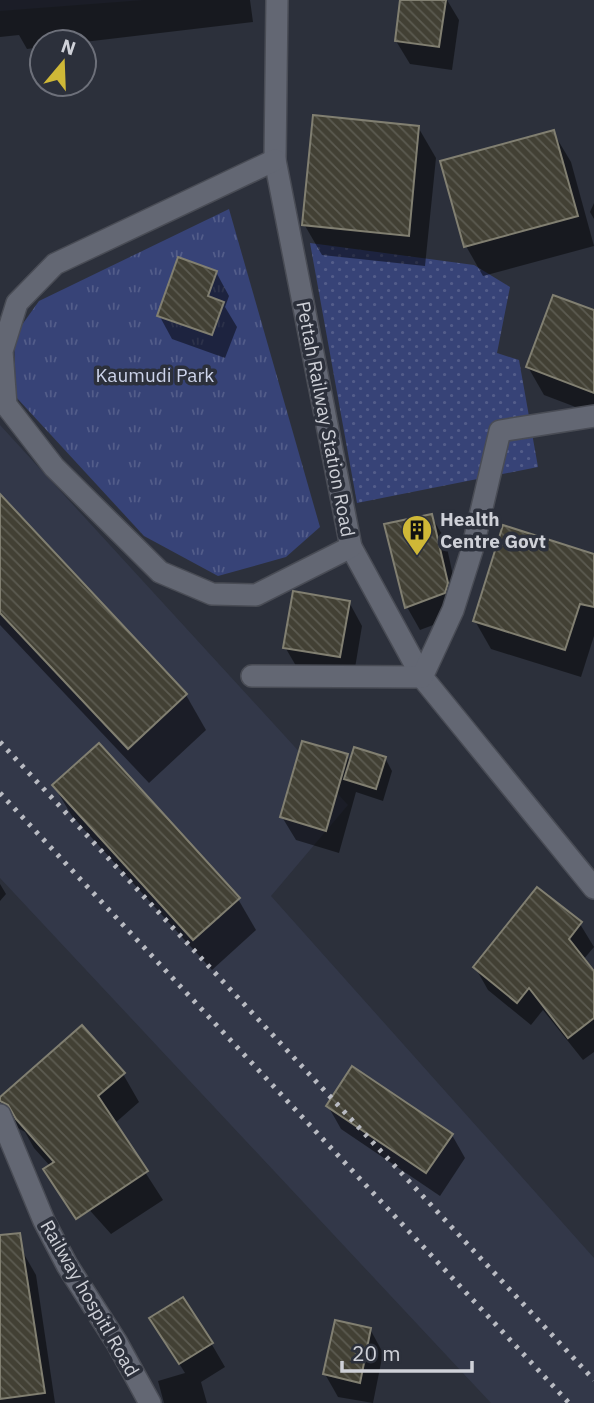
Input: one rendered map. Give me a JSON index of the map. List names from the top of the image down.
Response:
{
  "streets": {
    "street": ["Pettah Railway Station Road", "Railway hospitl Road"]
  },
  "parks": ["Kaumudi Park"],
  "places": {
    "building": ["Health Centre Govt"]
  },
  "scale_bar": "20 m",
  "north": "top"
}
